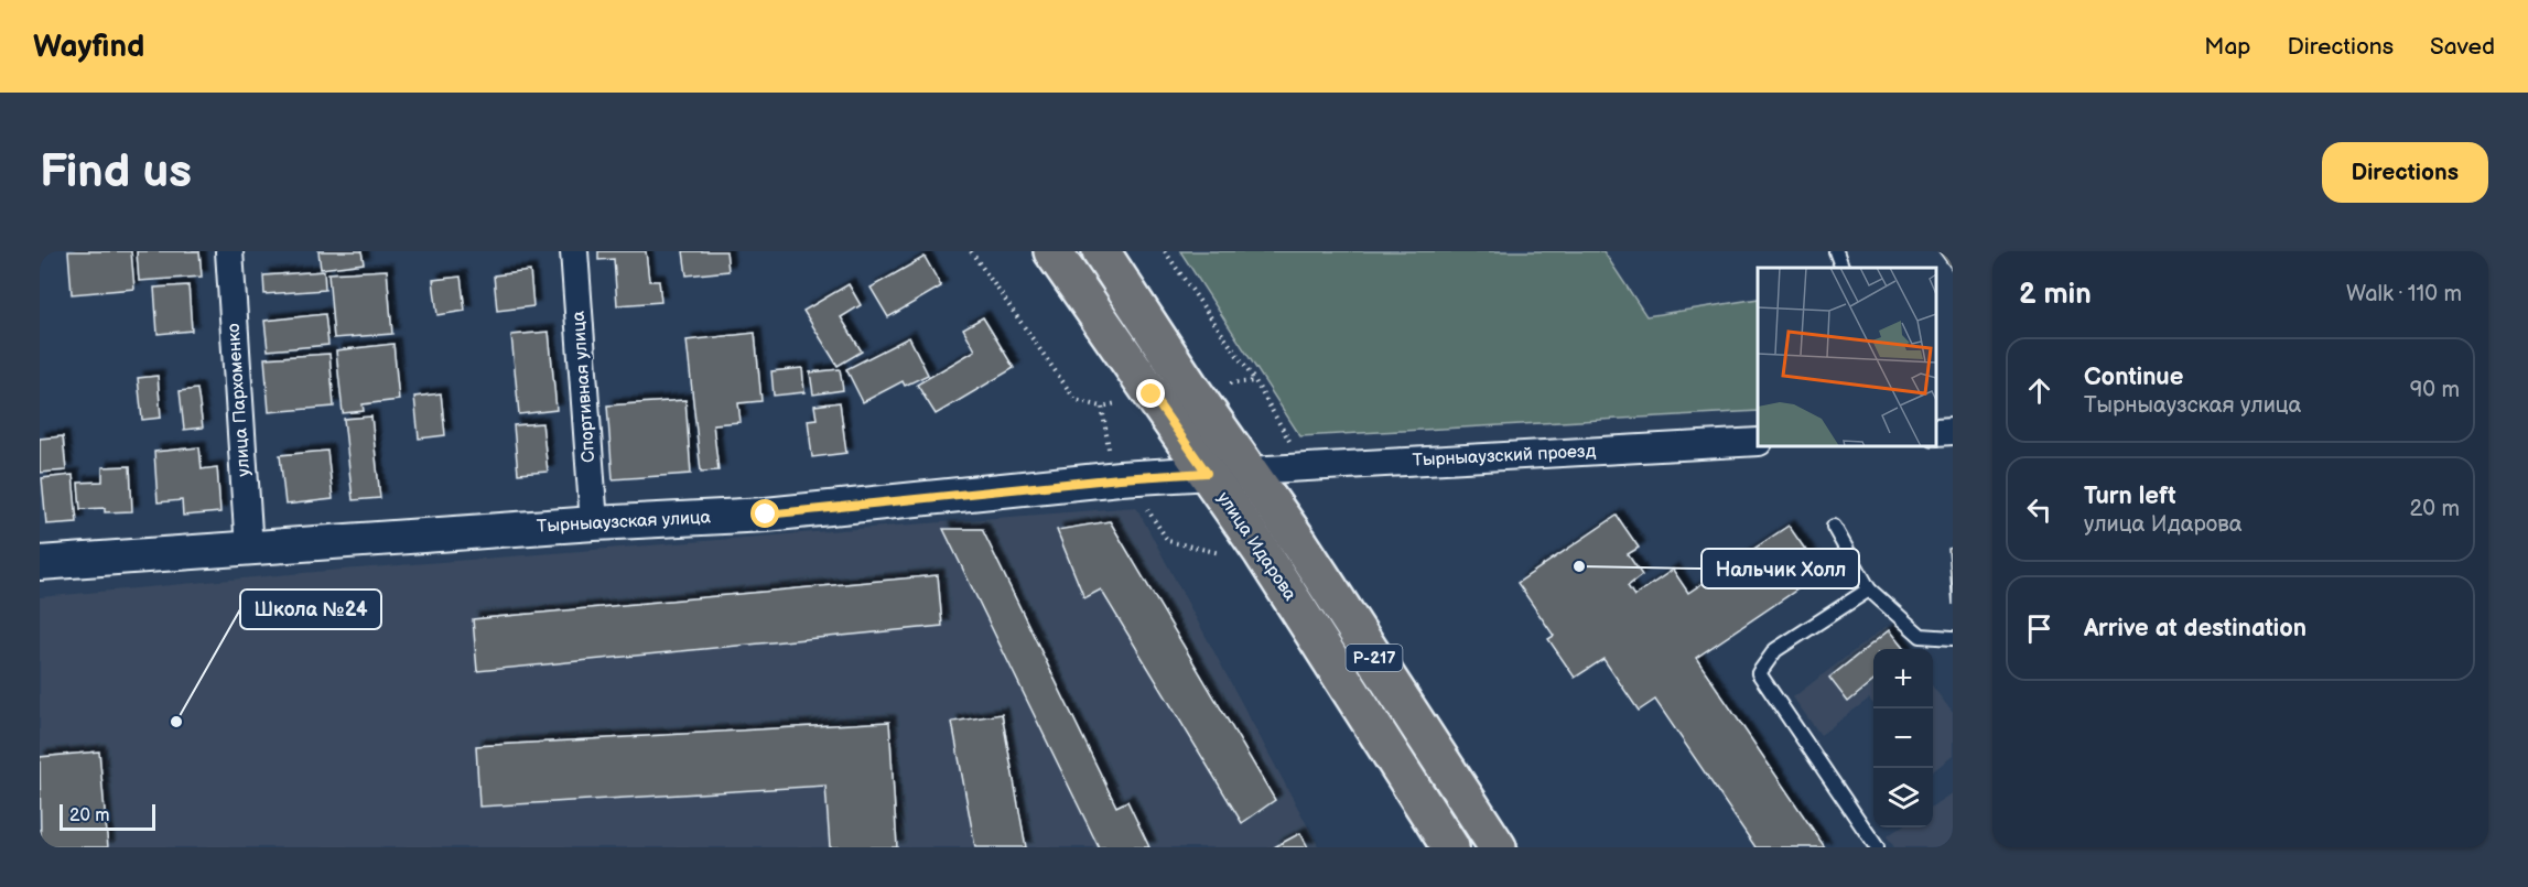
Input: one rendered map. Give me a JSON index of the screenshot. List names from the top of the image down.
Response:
{
  "streets": {
    "main road": ["улица Идарова", "Р-217"],
    "street": [
      "Спортивная улица",
      "улица Пархоменко",
      "Тырныаузский проезд",
      "Тырныаузская улица"
    ]
  },
  "crossings": [
    ["Спортивная улица", "Тырныаузская улица"],
    ["улица Пархоменко", "Тырныаузская улица"],
    ["Тырныаузский проезд", "Тырныаузская улица"],
    ["Тырныаузский проезд", "улица Идарова"],
    ["Тырныаузская улица", "улица Идарова"]
  ],
  "places": ["Нальчик Холл", "Школа №24"],
  "scale_bar": "20 m",
  "page": {
    "header": "Wayfind",
    "nav": ["Map", "Directions", "Saved"],
    "buttons": "Directions",
    "title": "Find us",
    "heading": ["2 min", "Walk · 110 m"],
    "list": [
      ["Continue", "Тырныаузская улица", "90 m"],
      ["Turn left", "улица Идарова", "20 m"],
      "Arrive at destination"
    ],
    "map_buttons": ["+", "−"],
    "scale": "20 m"
  }
}
